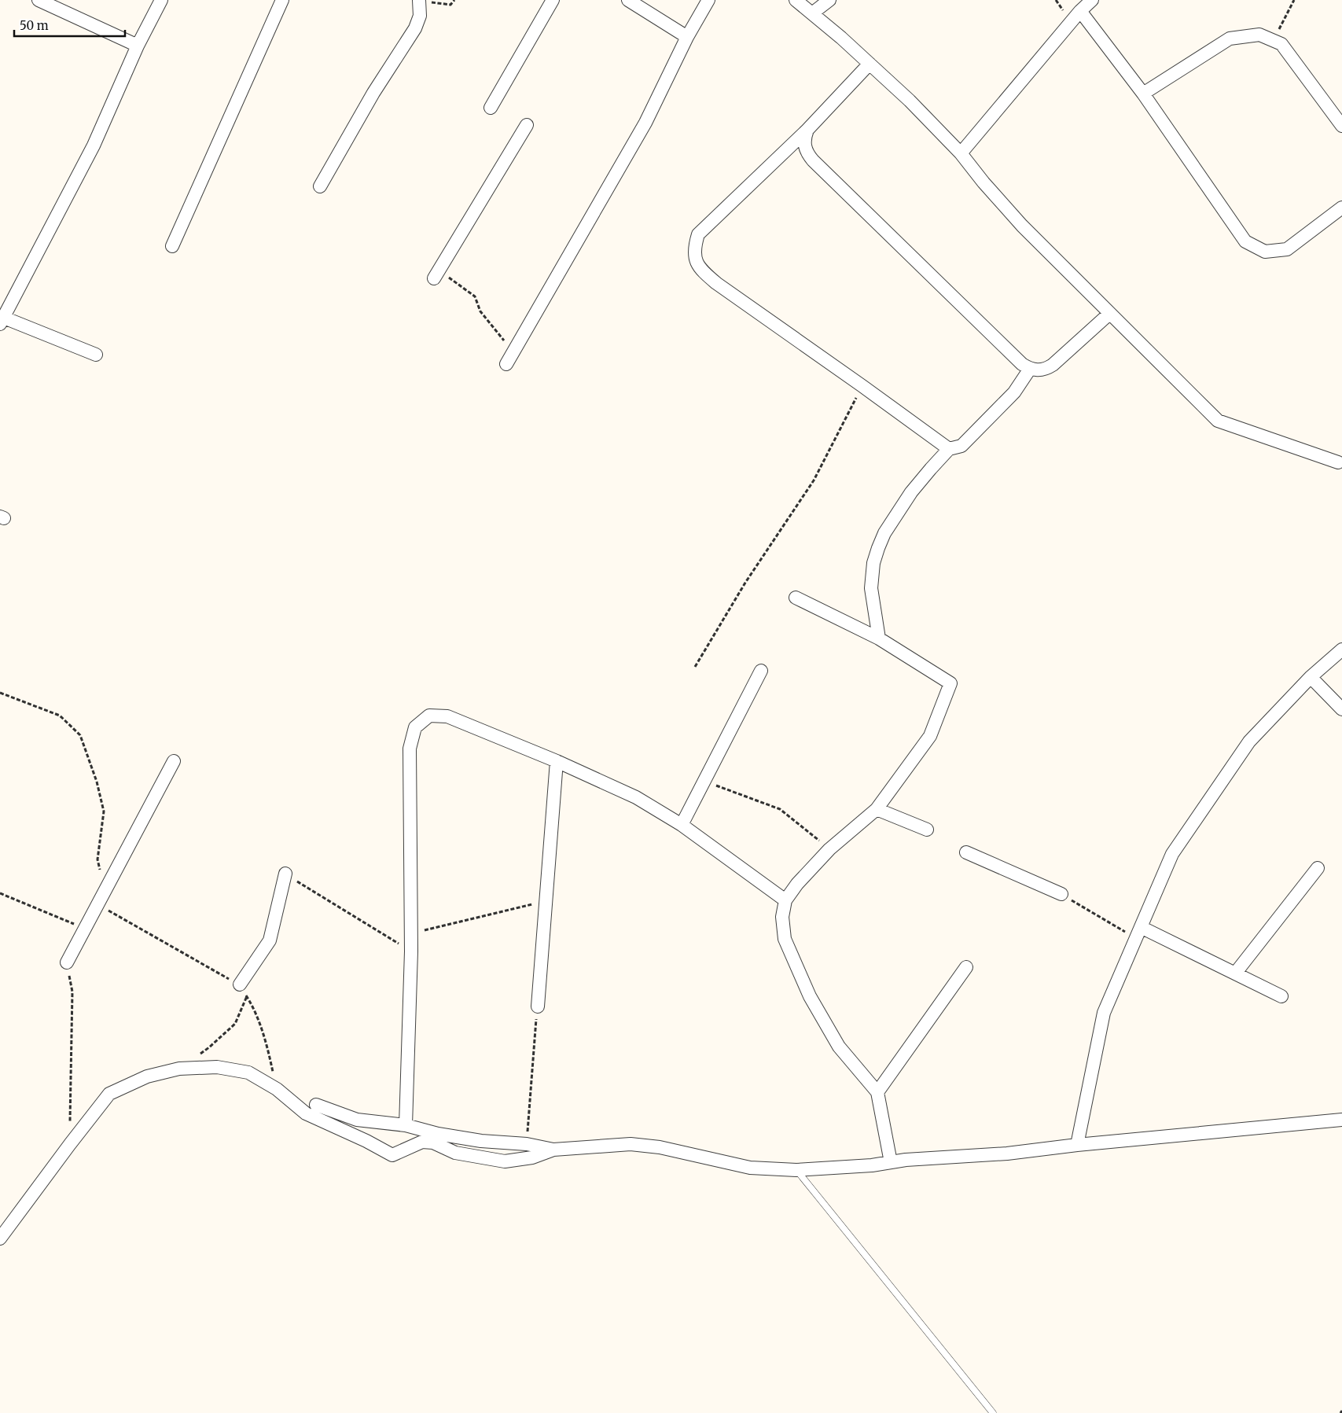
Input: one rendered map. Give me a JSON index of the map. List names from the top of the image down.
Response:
{
  "scale_bar": "50 m"
}
